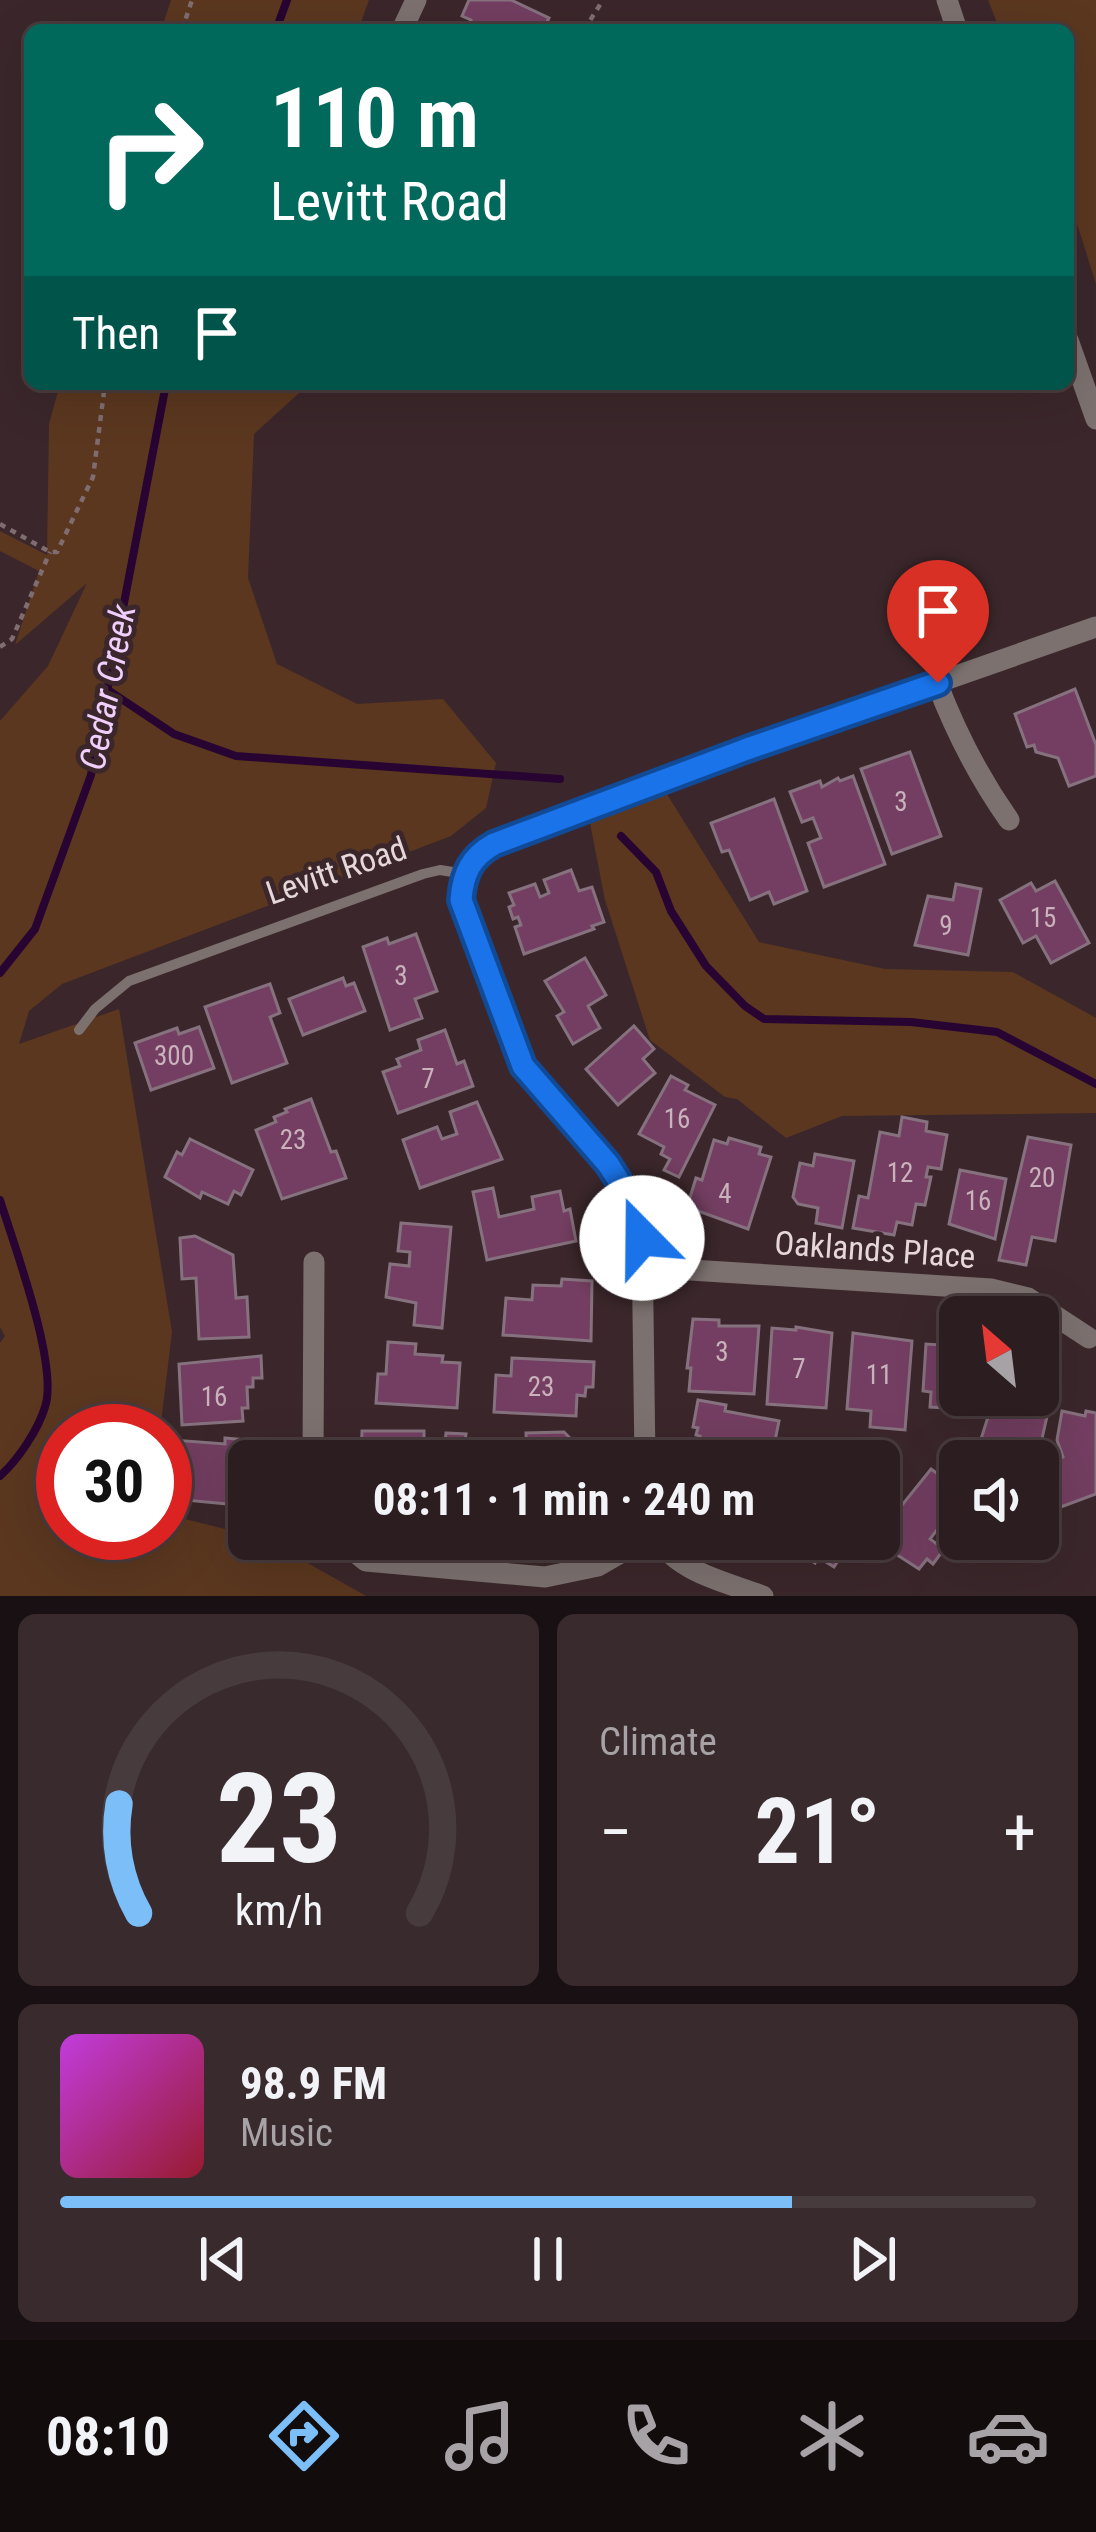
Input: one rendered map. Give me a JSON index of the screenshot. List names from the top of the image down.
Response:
{
  "streets": {
    "street": ["Oaklands Place"],
    "lane": ["Levitt Road"]
  },
  "water": ["Cedar Creek"],
  "house_numbers": [
    "3",
    "15",
    "9",
    "3",
    "300",
    "7",
    "16",
    "23",
    "12",
    "20",
    "4",
    "16",
    "3",
    "7",
    "11",
    "23",
    "16"
  ],
  "north": "top left",
  "page": {
    "turn": ["110 m", "Levitt Road"],
    "then": "Then",
    "limit": "30",
    "trip": "08:11 · 1 min · 240 m",
    "tile": "Climate",
    "heat": ["−", "21°", "+"],
    "song": ["98.9 FM", "Music"],
    "tabs": "08:10",
    "gauge": ["23", "km/h"]
  }
}
